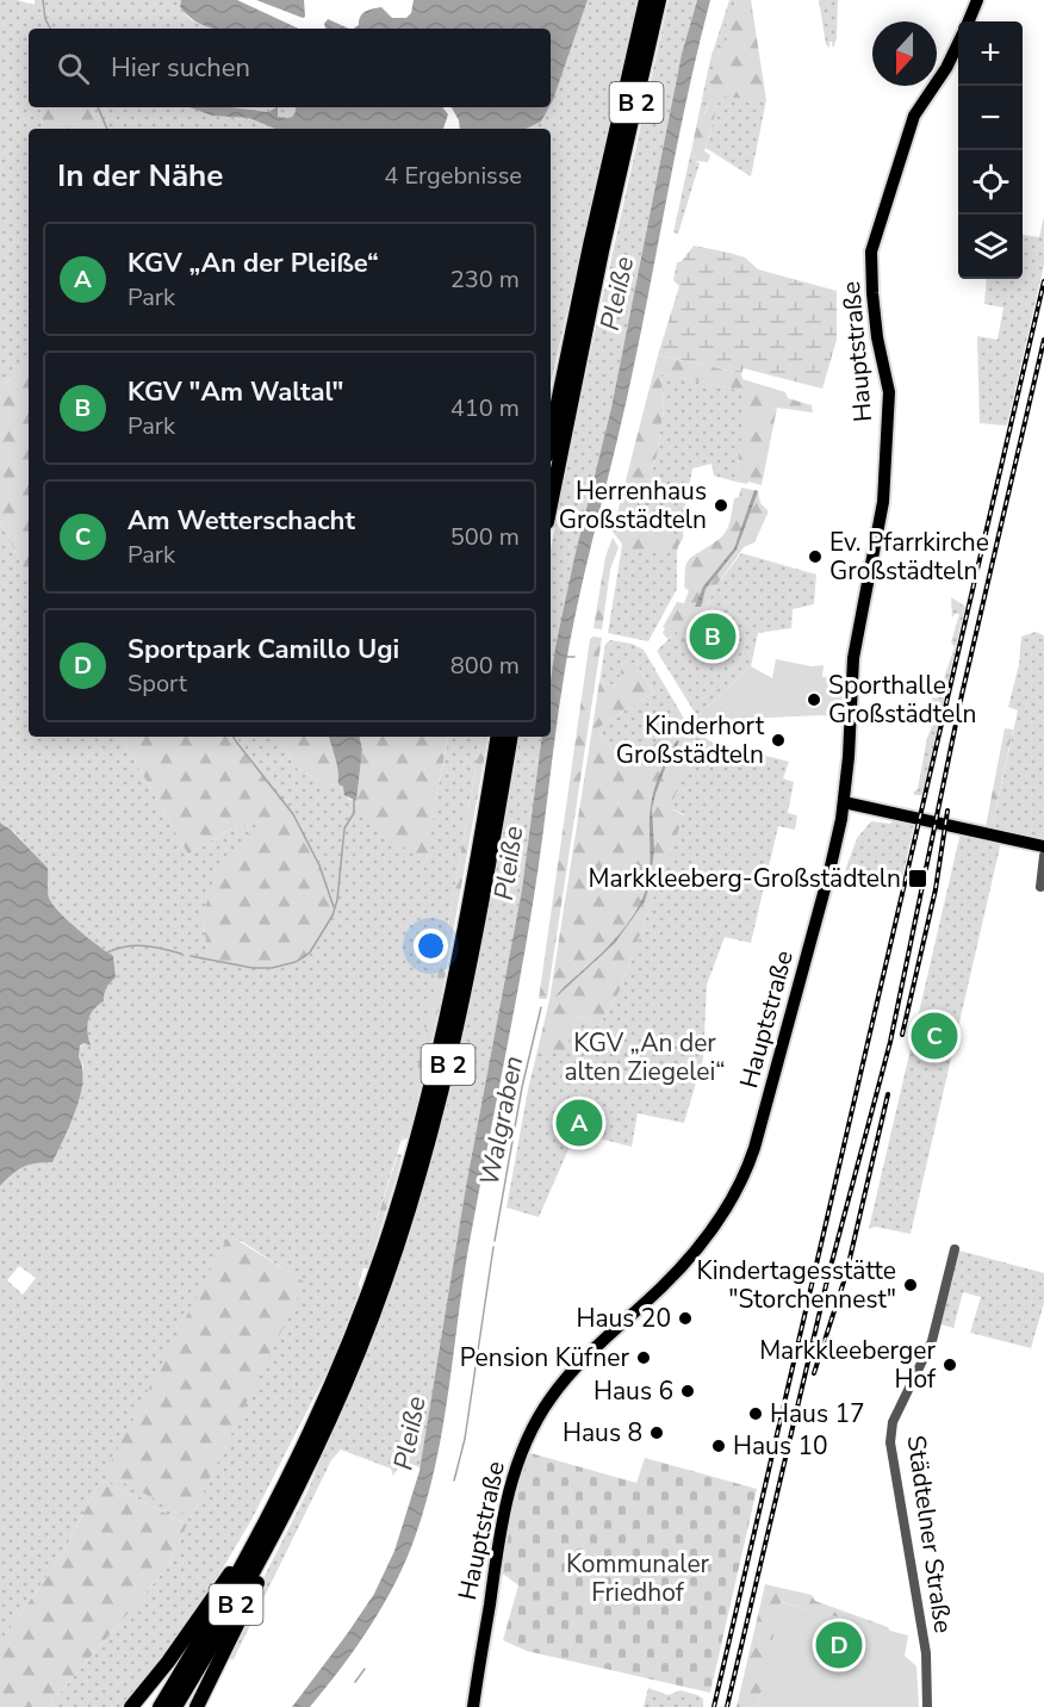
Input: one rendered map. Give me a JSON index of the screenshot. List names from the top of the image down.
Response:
{
  "streets": {
    "highway": ["B 2"],
    "main road": ["Hauptstraße"],
    "street": ["Städtelner Straße"]
  },
  "water": ["Pleiße", "Walgraben"],
  "parks": ["KGV „An der alten Ziegelei“", "Kommunaler Friedhof"],
  "places": {
    "other": [
      "Herrenhaus Großstädteln",
      "Ev. Pfarrkirche Großstädteln",
      "Sporthalle Großstädteln",
      "Kinderhort Großstädteln",
      "Kindertagesstätte \"Storchennest\"",
      "Haus 20",
      "Pension Küfner",
      "Markkleeberger Hof",
      "Haus 6",
      "Haus 17",
      "Haus 8",
      "Haus 10"
    ],
    "transit": ["Markkleeberg-Großstädteln"]
  },
  "north": "bottom",
  "page": {
    "map_buttons": ["+", "−"],
    "search": "Hier suchen",
    "heading": ["In der Nähe", "4 Ergebnisse"],
    "list": [
      {
        "mark": "A",
        "name": "KGV „An der Pleiße“",
        "note": "Park",
        "value": "230 m"
      },
      {
        "mark": "B",
        "name": "KGV \"Am Waltal\"",
        "note": "Park",
        "value": "410 m"
      },
      {
        "mark": "C",
        "name": "Am Wetterschacht",
        "note": "Park",
        "value": "500 m"
      },
      {
        "mark": "D",
        "name": "Sportpark Camillo Ugi",
        "note": "Sport",
        "value": "800 m"
      }
    ],
    "pins": [
      "B",
      "C",
      "A",
      "D"
    ]
  }
}
